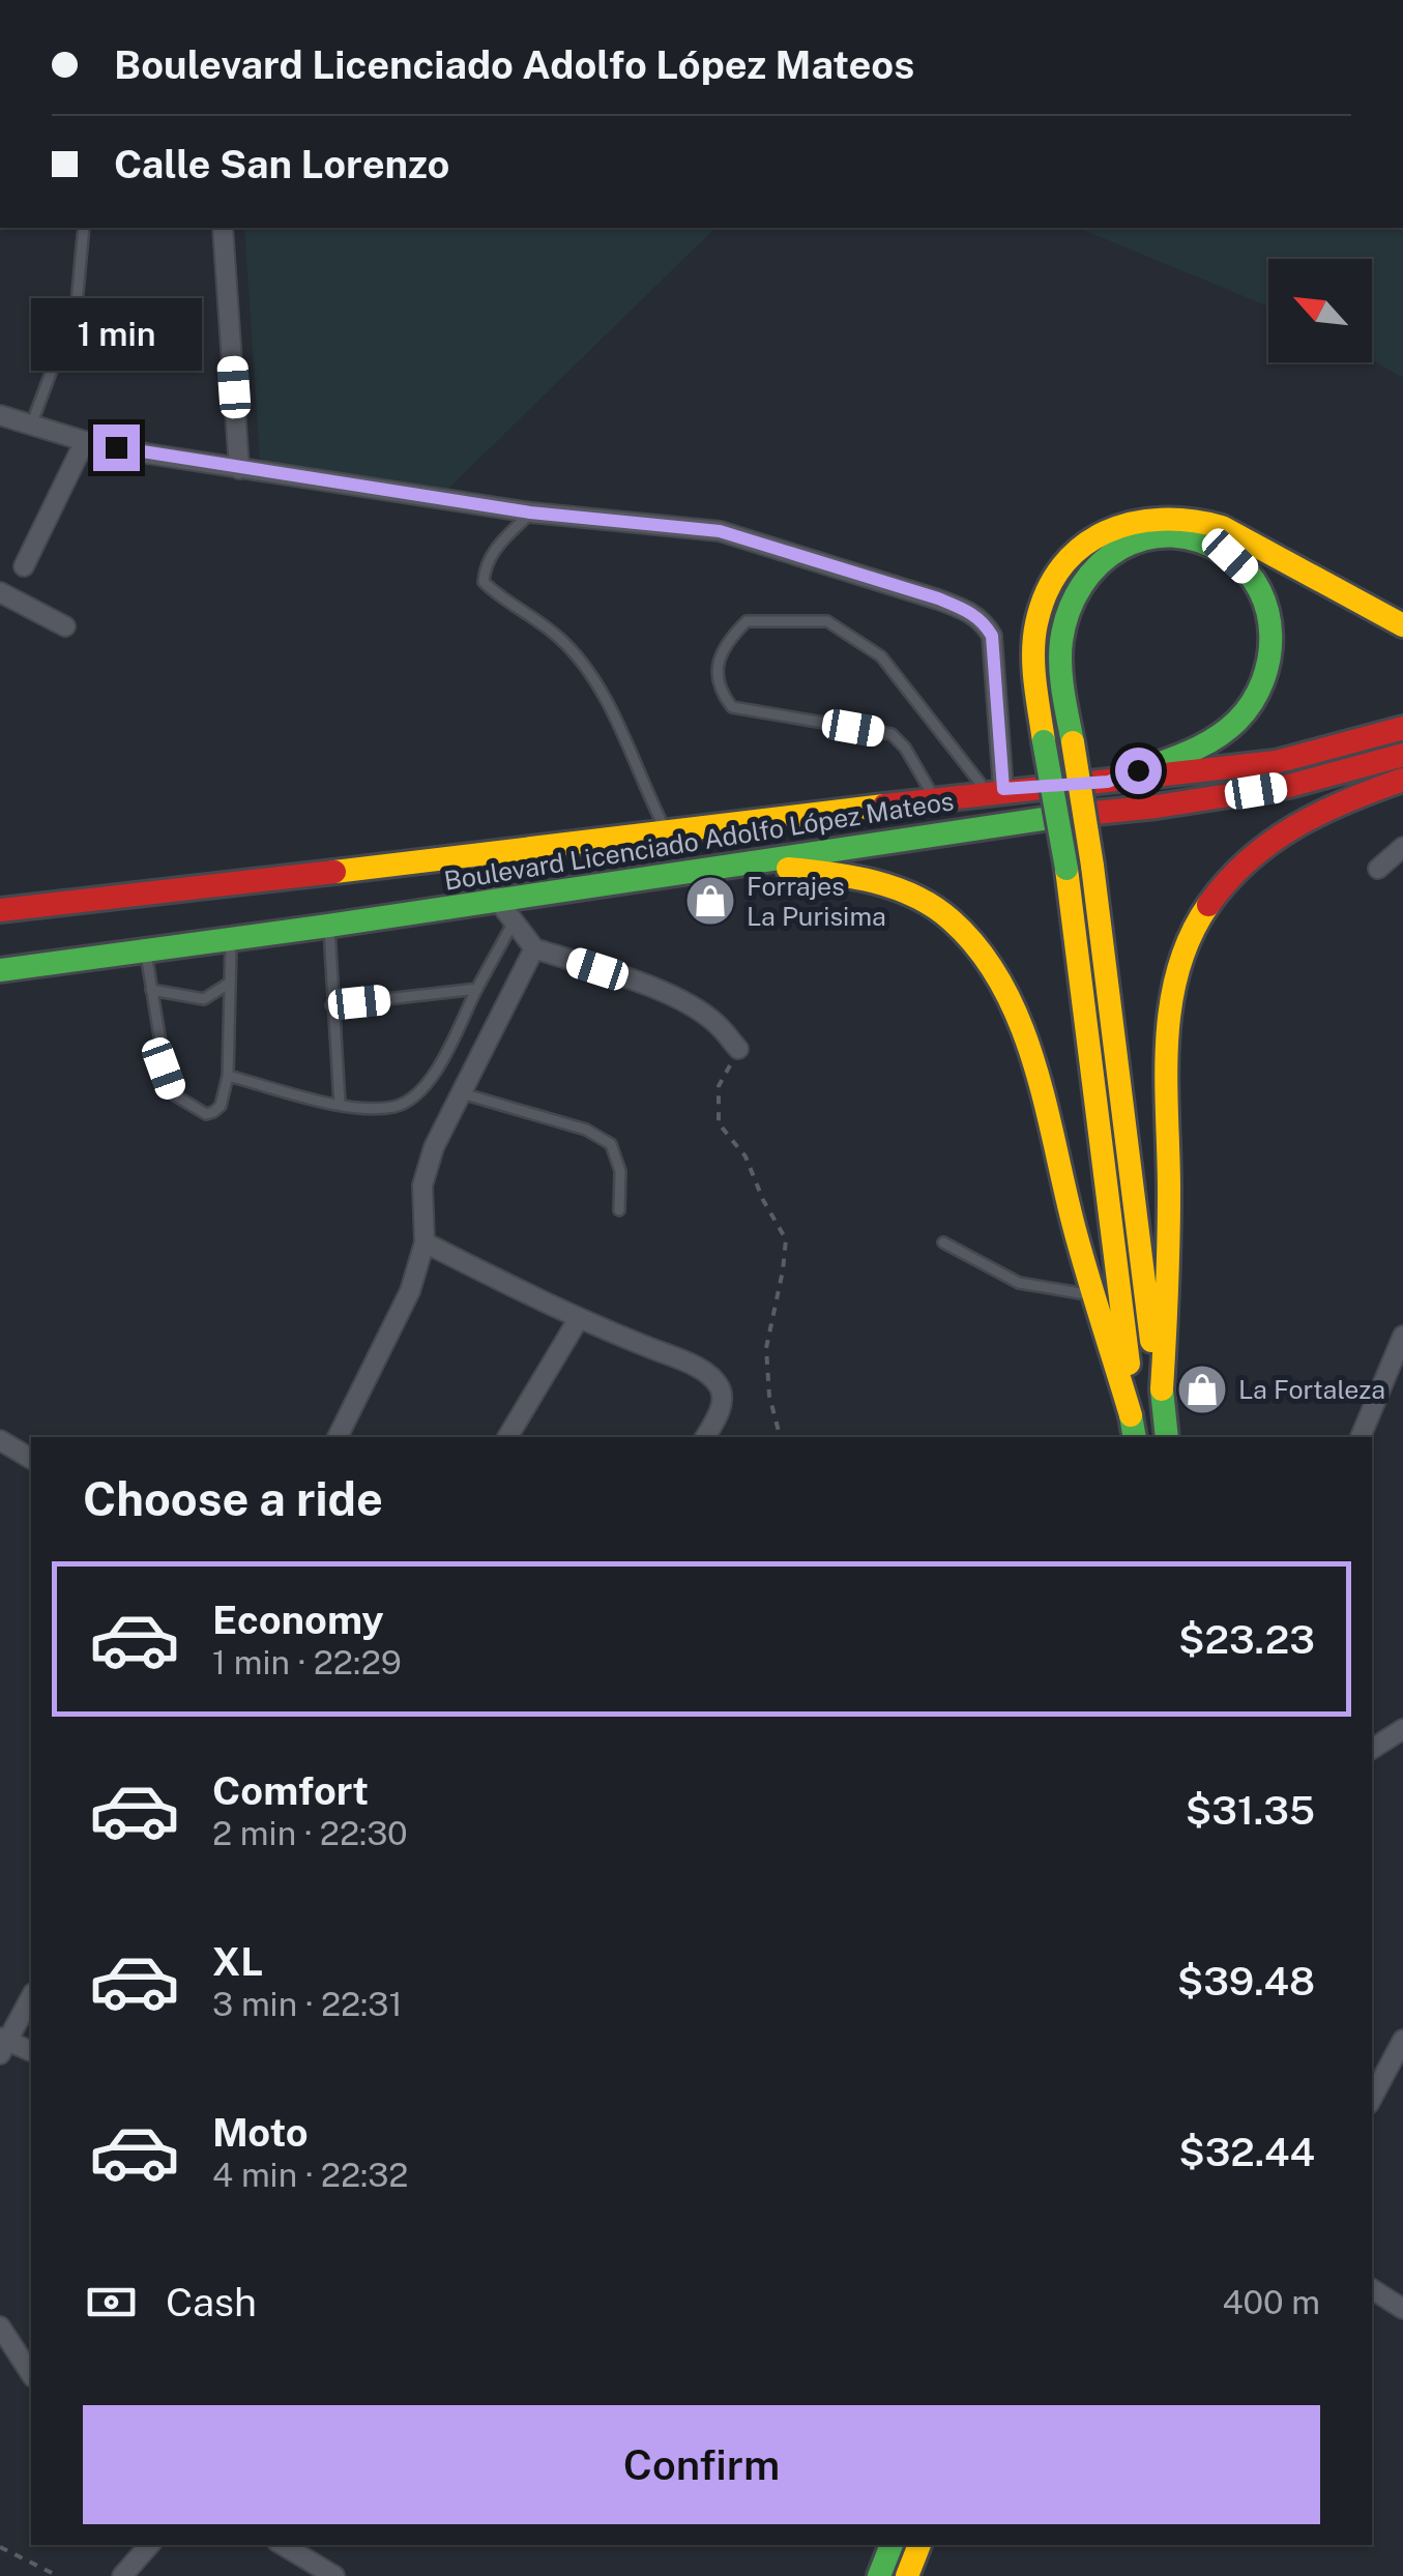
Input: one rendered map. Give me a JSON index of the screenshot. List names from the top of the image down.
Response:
{
  "streets": {
    "main road": ["Boulevard Licenciado Adolfo López Mateos"]
  },
  "places": {
    "shop": ["Forrajes La Purisima", "La Fortaleza"]
  },
  "north": "top left",
  "page": {
    "banner": ["Boulevard Licenciado Adolfo López Mateos", "Calle San Lorenzo"],
    "bubble": "1 min",
    "heading": "Choose a ride",
    "list": [
      {
        "name": "Economy",
        "note": "1 min · 22:29",
        "value": "$23.23"
      },
      {
        "name": "Comfort",
        "note": "2 min · 22:30",
        "value": "$31.35"
      },
      {
        "name": "XL",
        "note": "3 min · 22:31",
        "value": "$39.48"
      },
      {
        "name": "Moto",
        "note": "4 min · 22:32",
        "value": "$32.44"
      }
    ],
    "pay": ["Cash", "400 m"],
    "buttons": "Confirm"
  }
}
